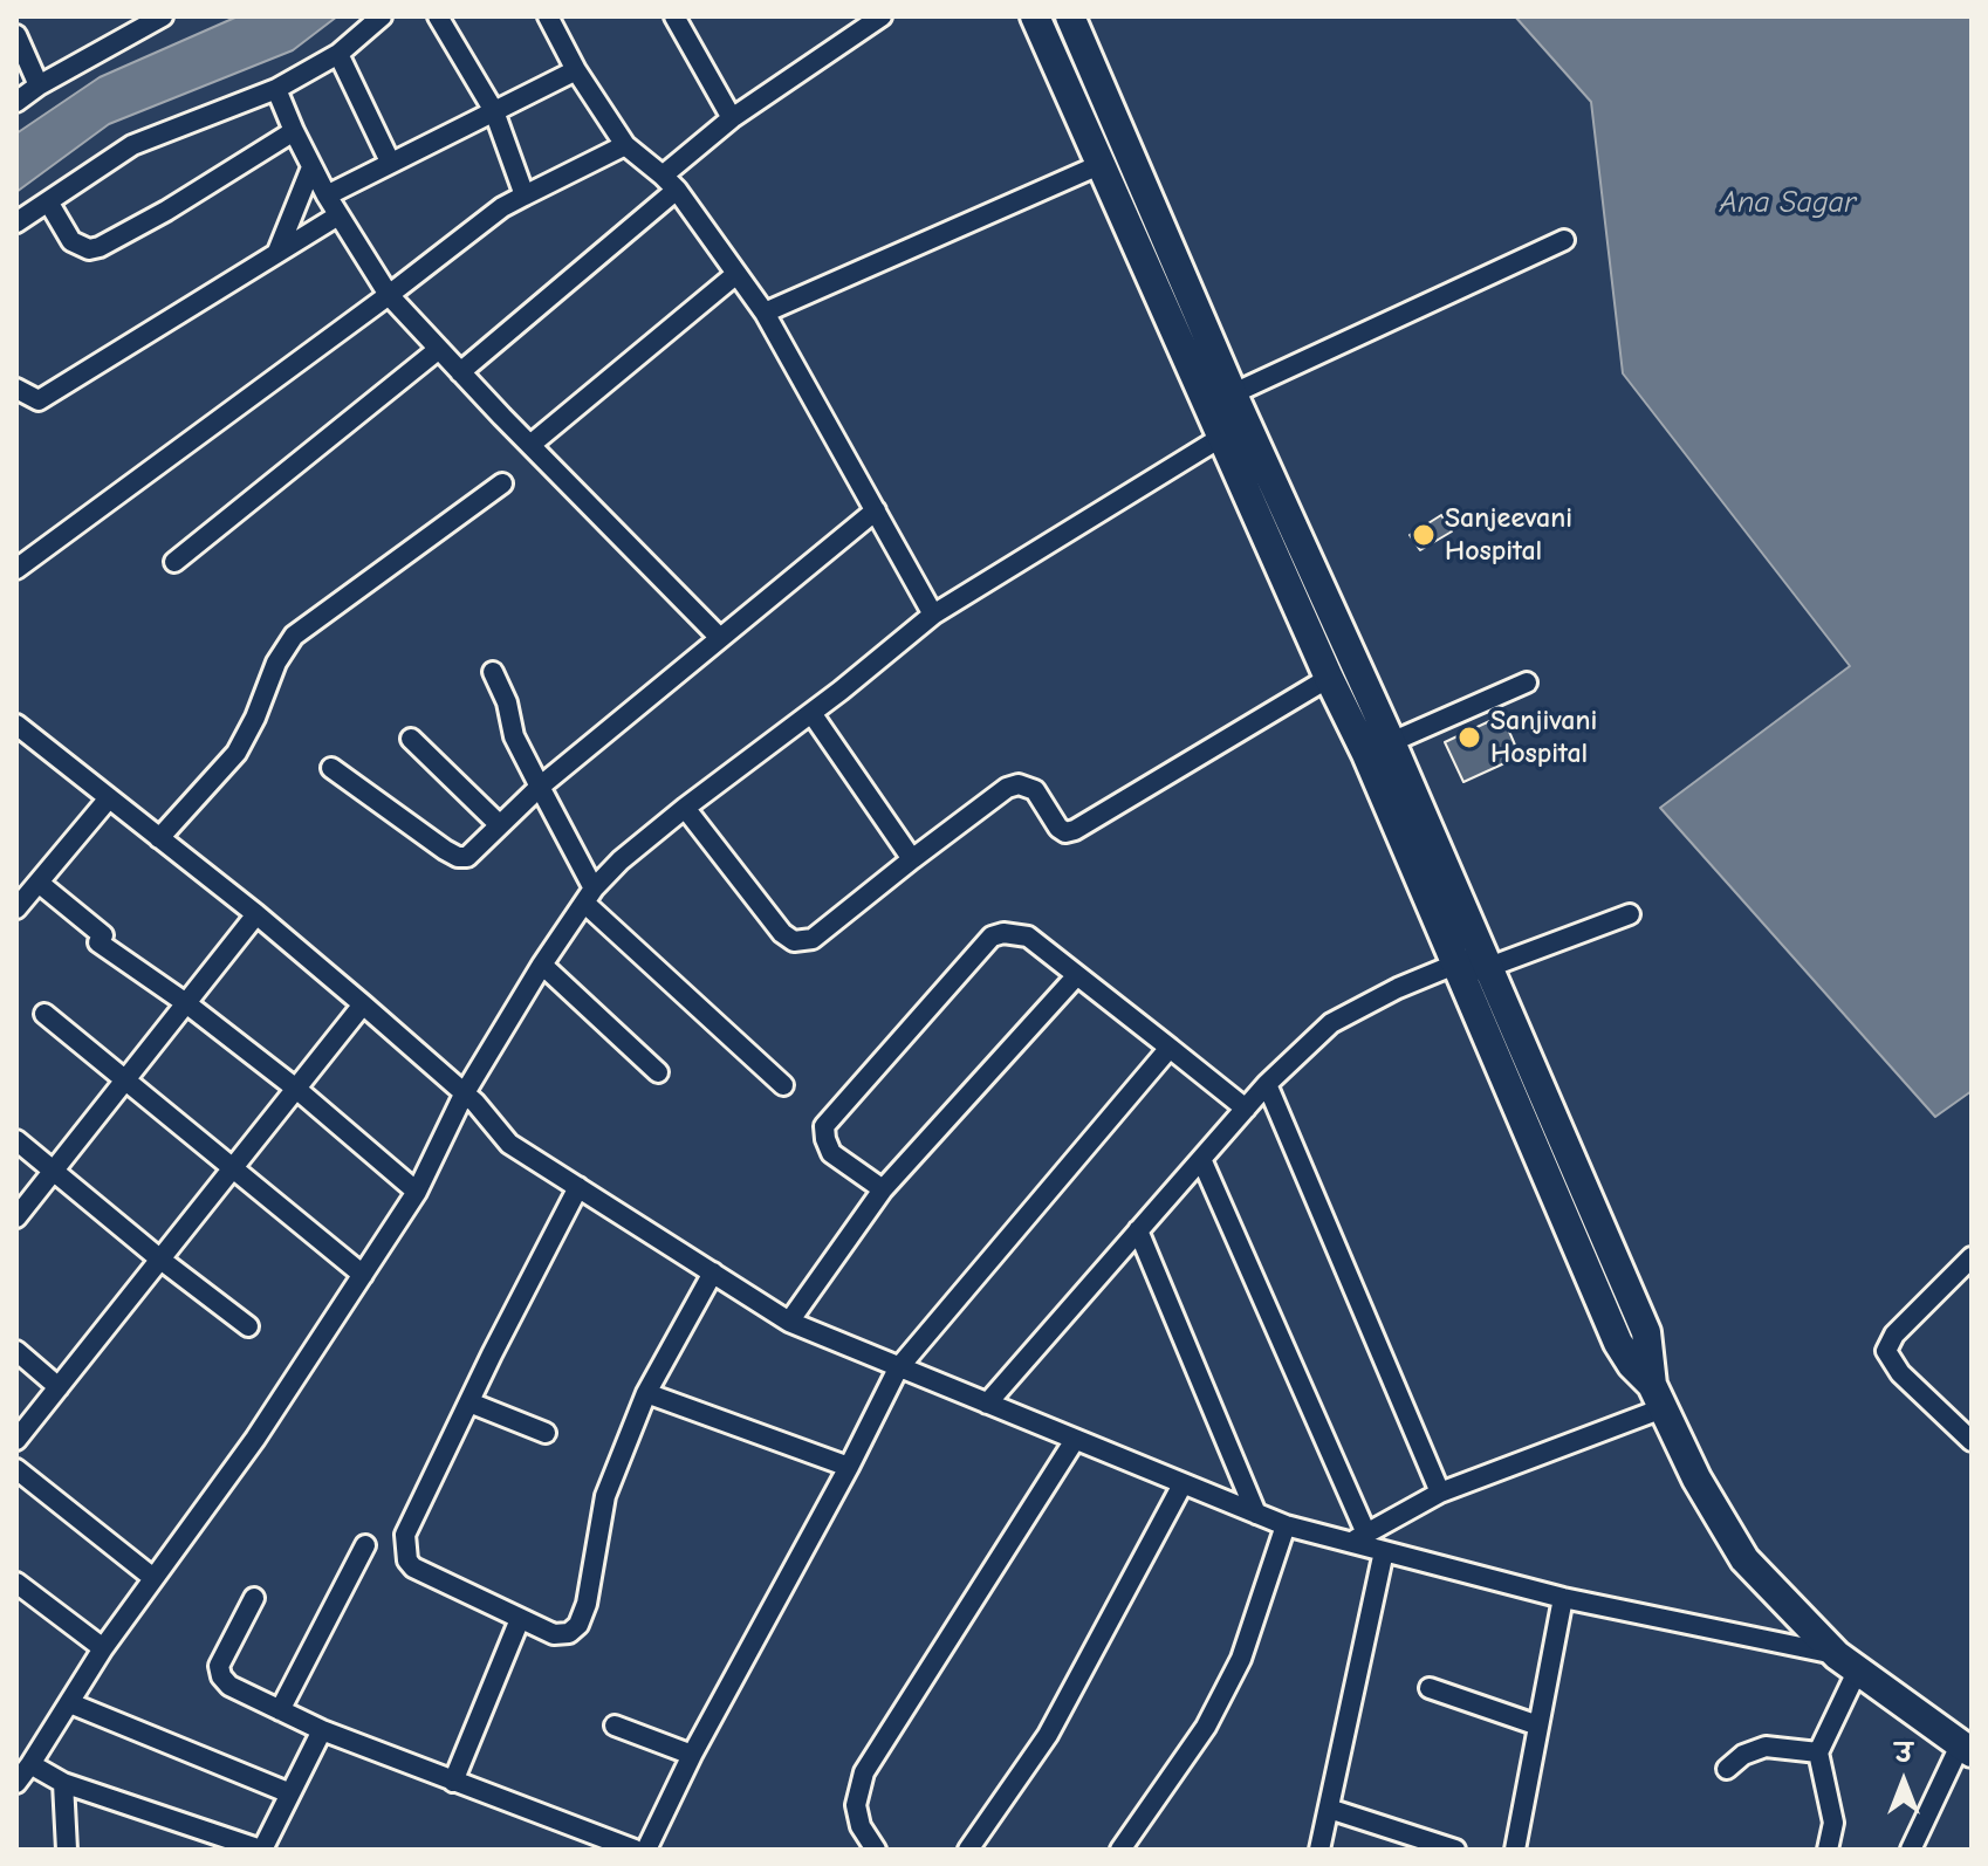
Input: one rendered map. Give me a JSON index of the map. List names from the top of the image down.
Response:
{
  "water": ["Ana Sagar"],
  "places": ["Sanjeevani Hospital", "Sanjivani Hospital"],
  "north": "top"
}
